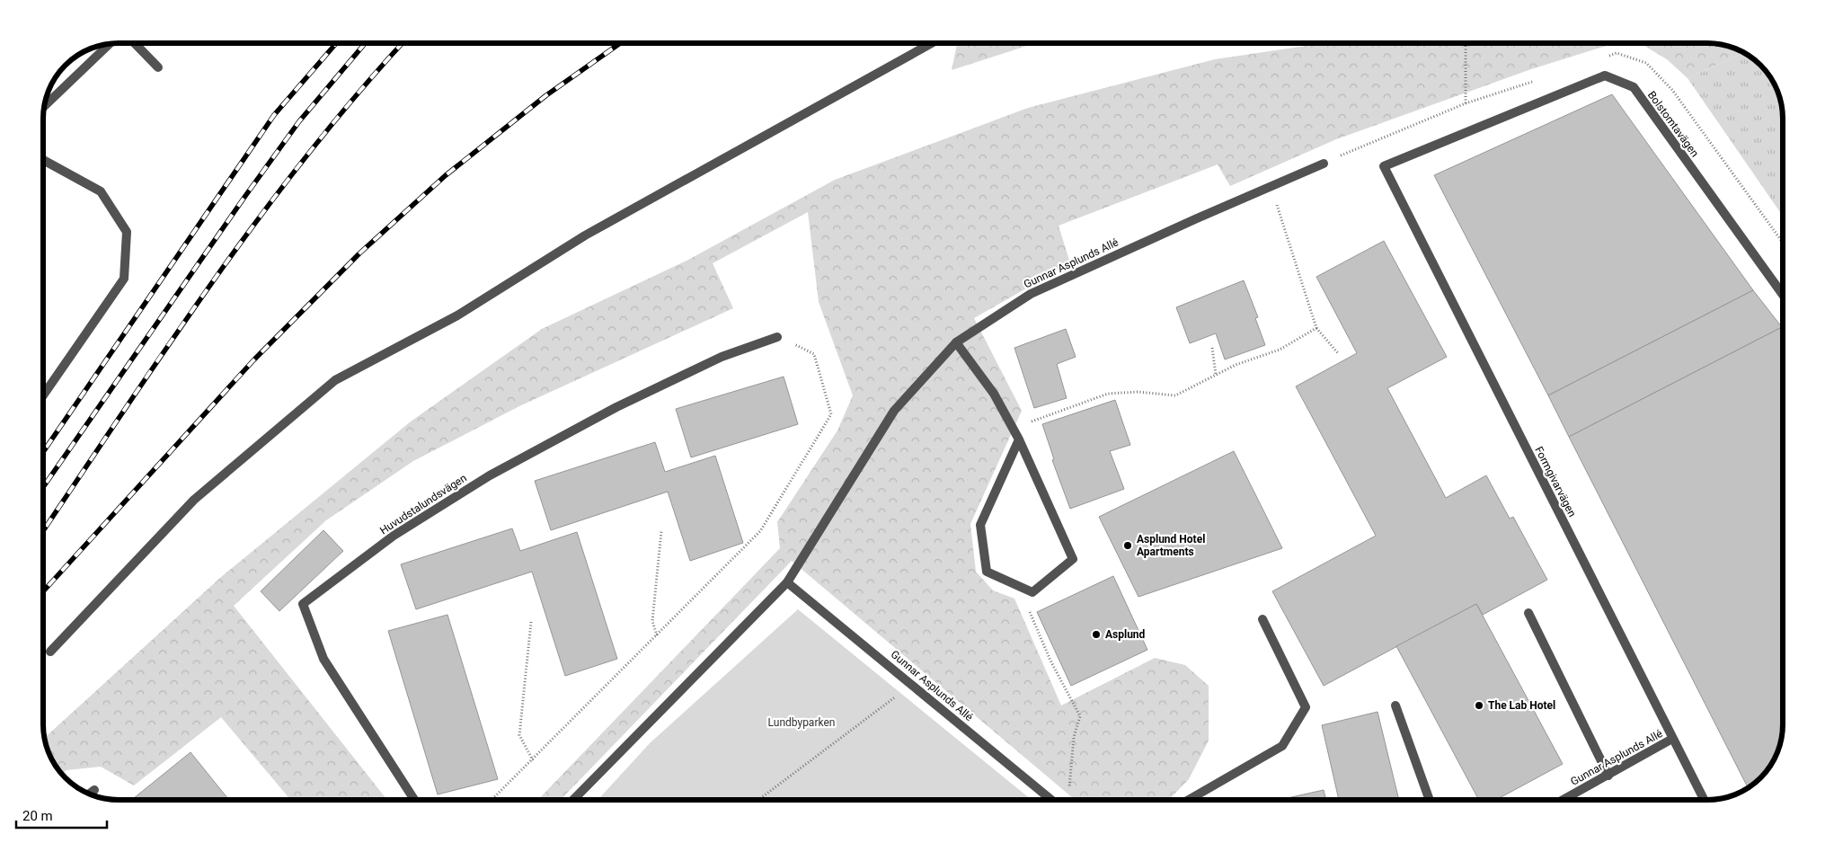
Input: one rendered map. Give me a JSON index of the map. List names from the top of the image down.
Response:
{
  "streets": {
    "street": [
      "Bolstomtavägen",
      "Gunnar Asplunds Allé",
      "Formgivarvägen",
      "Huvudstalundsvägen"
    ]
  },
  "crossings": [
    ["Bolstomtavägen", "Formgivarvägen"],
    ["Gunnar Asplunds Allé", "Formgivarvägen"]
  ],
  "parks": ["Lundbyparken"],
  "places": ["Asplund Hotel Apartments", "Asplund", "The Lab Hotel"],
  "scale_bar": "20 m"
}
